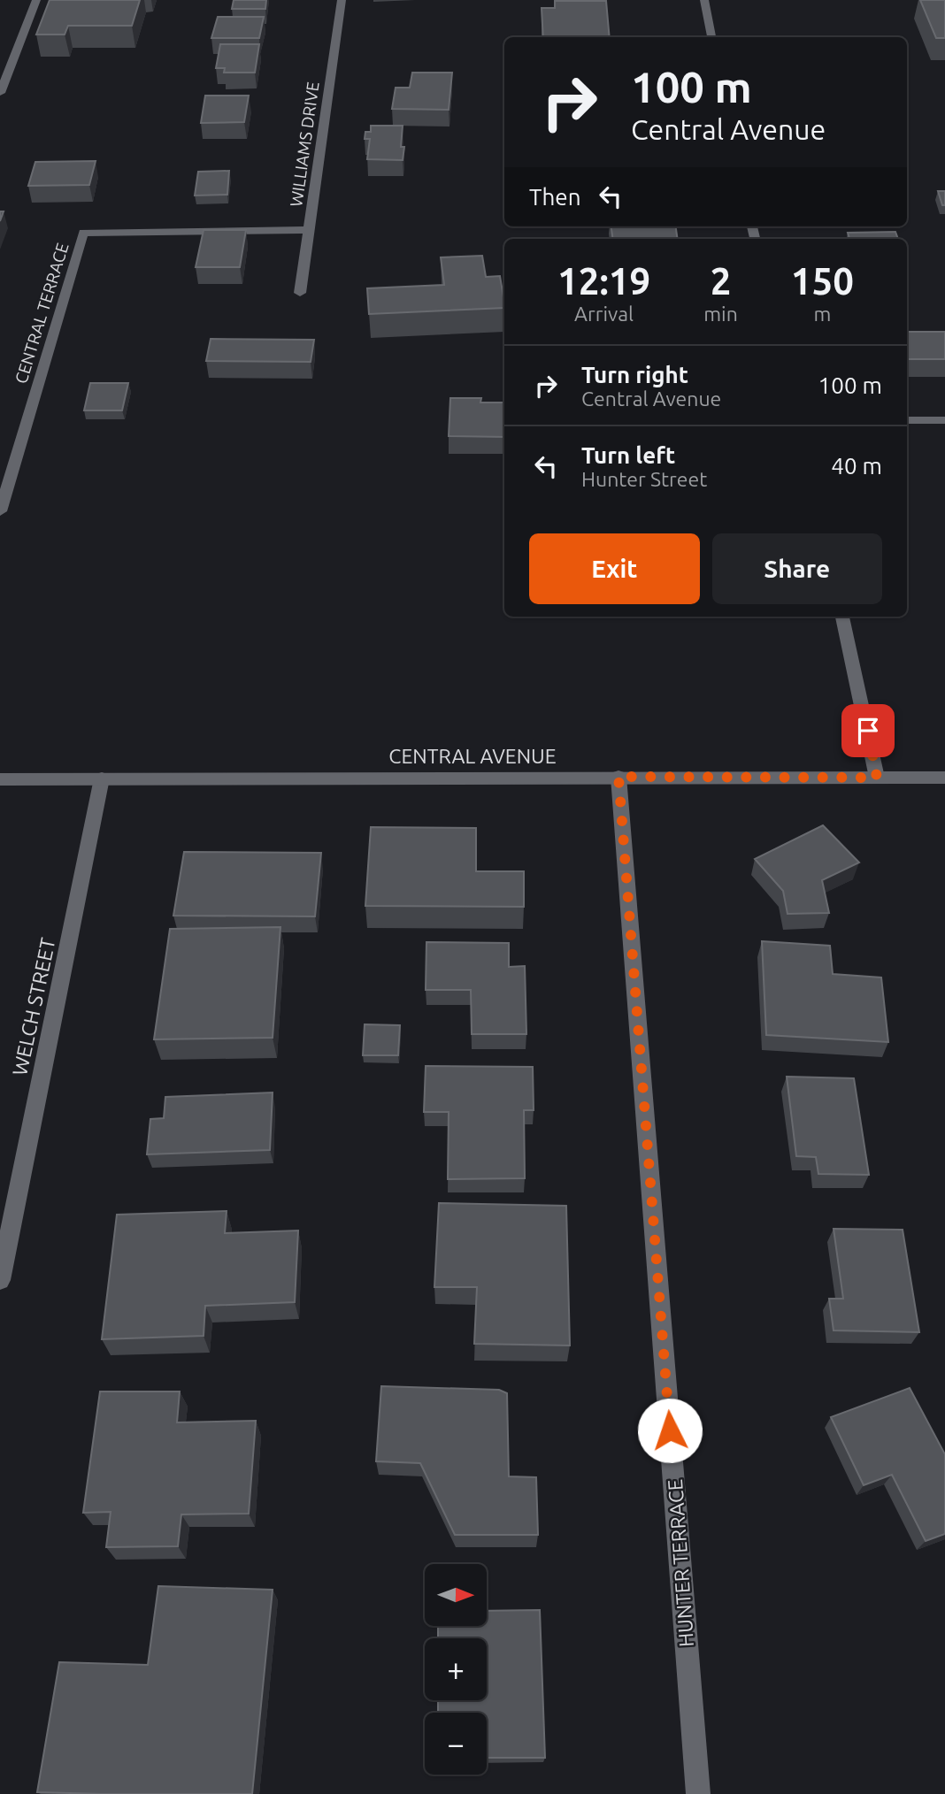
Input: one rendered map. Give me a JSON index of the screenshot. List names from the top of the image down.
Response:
{
  "streets": {
    "street": [
      "WILLIAMS DRIVE",
      "CENTRAL TERRACE",
      "CENTRAL AVENUE",
      "WELCH STREET",
      "HUNTER TERRACE"
    ]
  },
  "crossings": [
    ["WILLIAMS DRIVE", "CENTRAL TERRACE"],
    ["CENTRAL AVENUE", "WELCH STREET"],
    ["CENTRAL AVENUE", "HUNTER TERRACE"]
  ],
  "north": "right",
  "page": {
    "turn": ["100 m", "Central Avenue"],
    "then": "Then",
    "eta": [
      "12:19",
      "Arrival",
      "2",
      "min",
      "150",
      "m"
    ],
    "list": [
      {
        "name": "Turn right",
        "note": "Central Avenue",
        "value": "100 m"
      },
      {
        "name": "Turn left",
        "note": "Hunter Street",
        "value": "40 m"
      }
    ],
    "buttons": ["Exit", "Share"],
    "map_buttons": ["+", "−"]
  }
}
